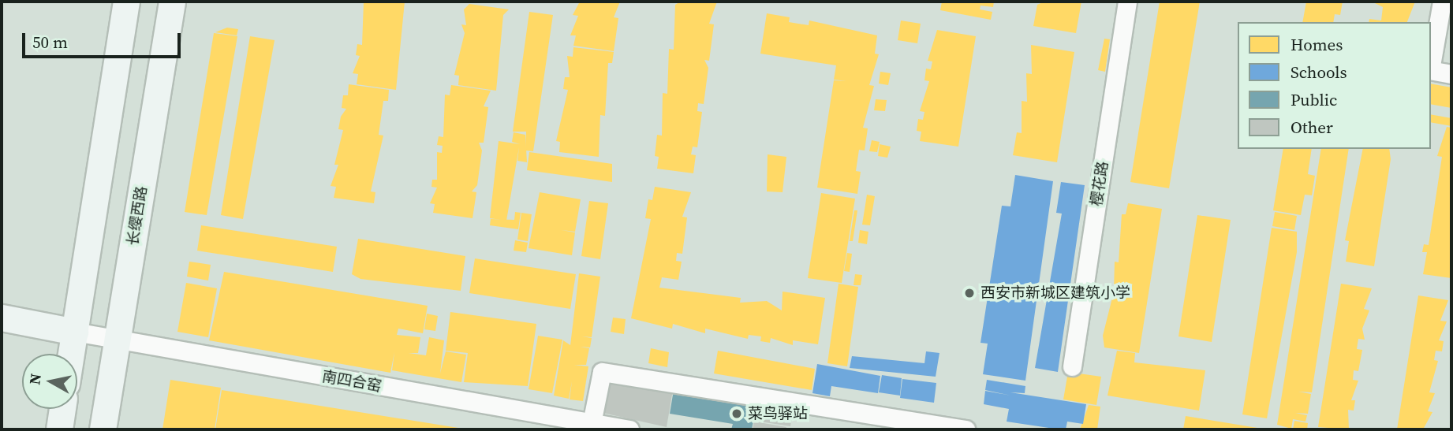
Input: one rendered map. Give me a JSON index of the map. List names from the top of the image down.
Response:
{
  "streets": {
    "main road": ["长缨西路"],
    "street": ["樱花路", "南四合窑"]
  },
  "crossings": [
    ["长缨西路", "南四合窑"]
  ],
  "places": ["西安市新城区建筑小学", "菜鸟驿站"],
  "legend": [
    "Homes",
    "Schools",
    "Public",
    "Other"
  ],
  "scale_bar": "50 m",
  "north": "left"
}
